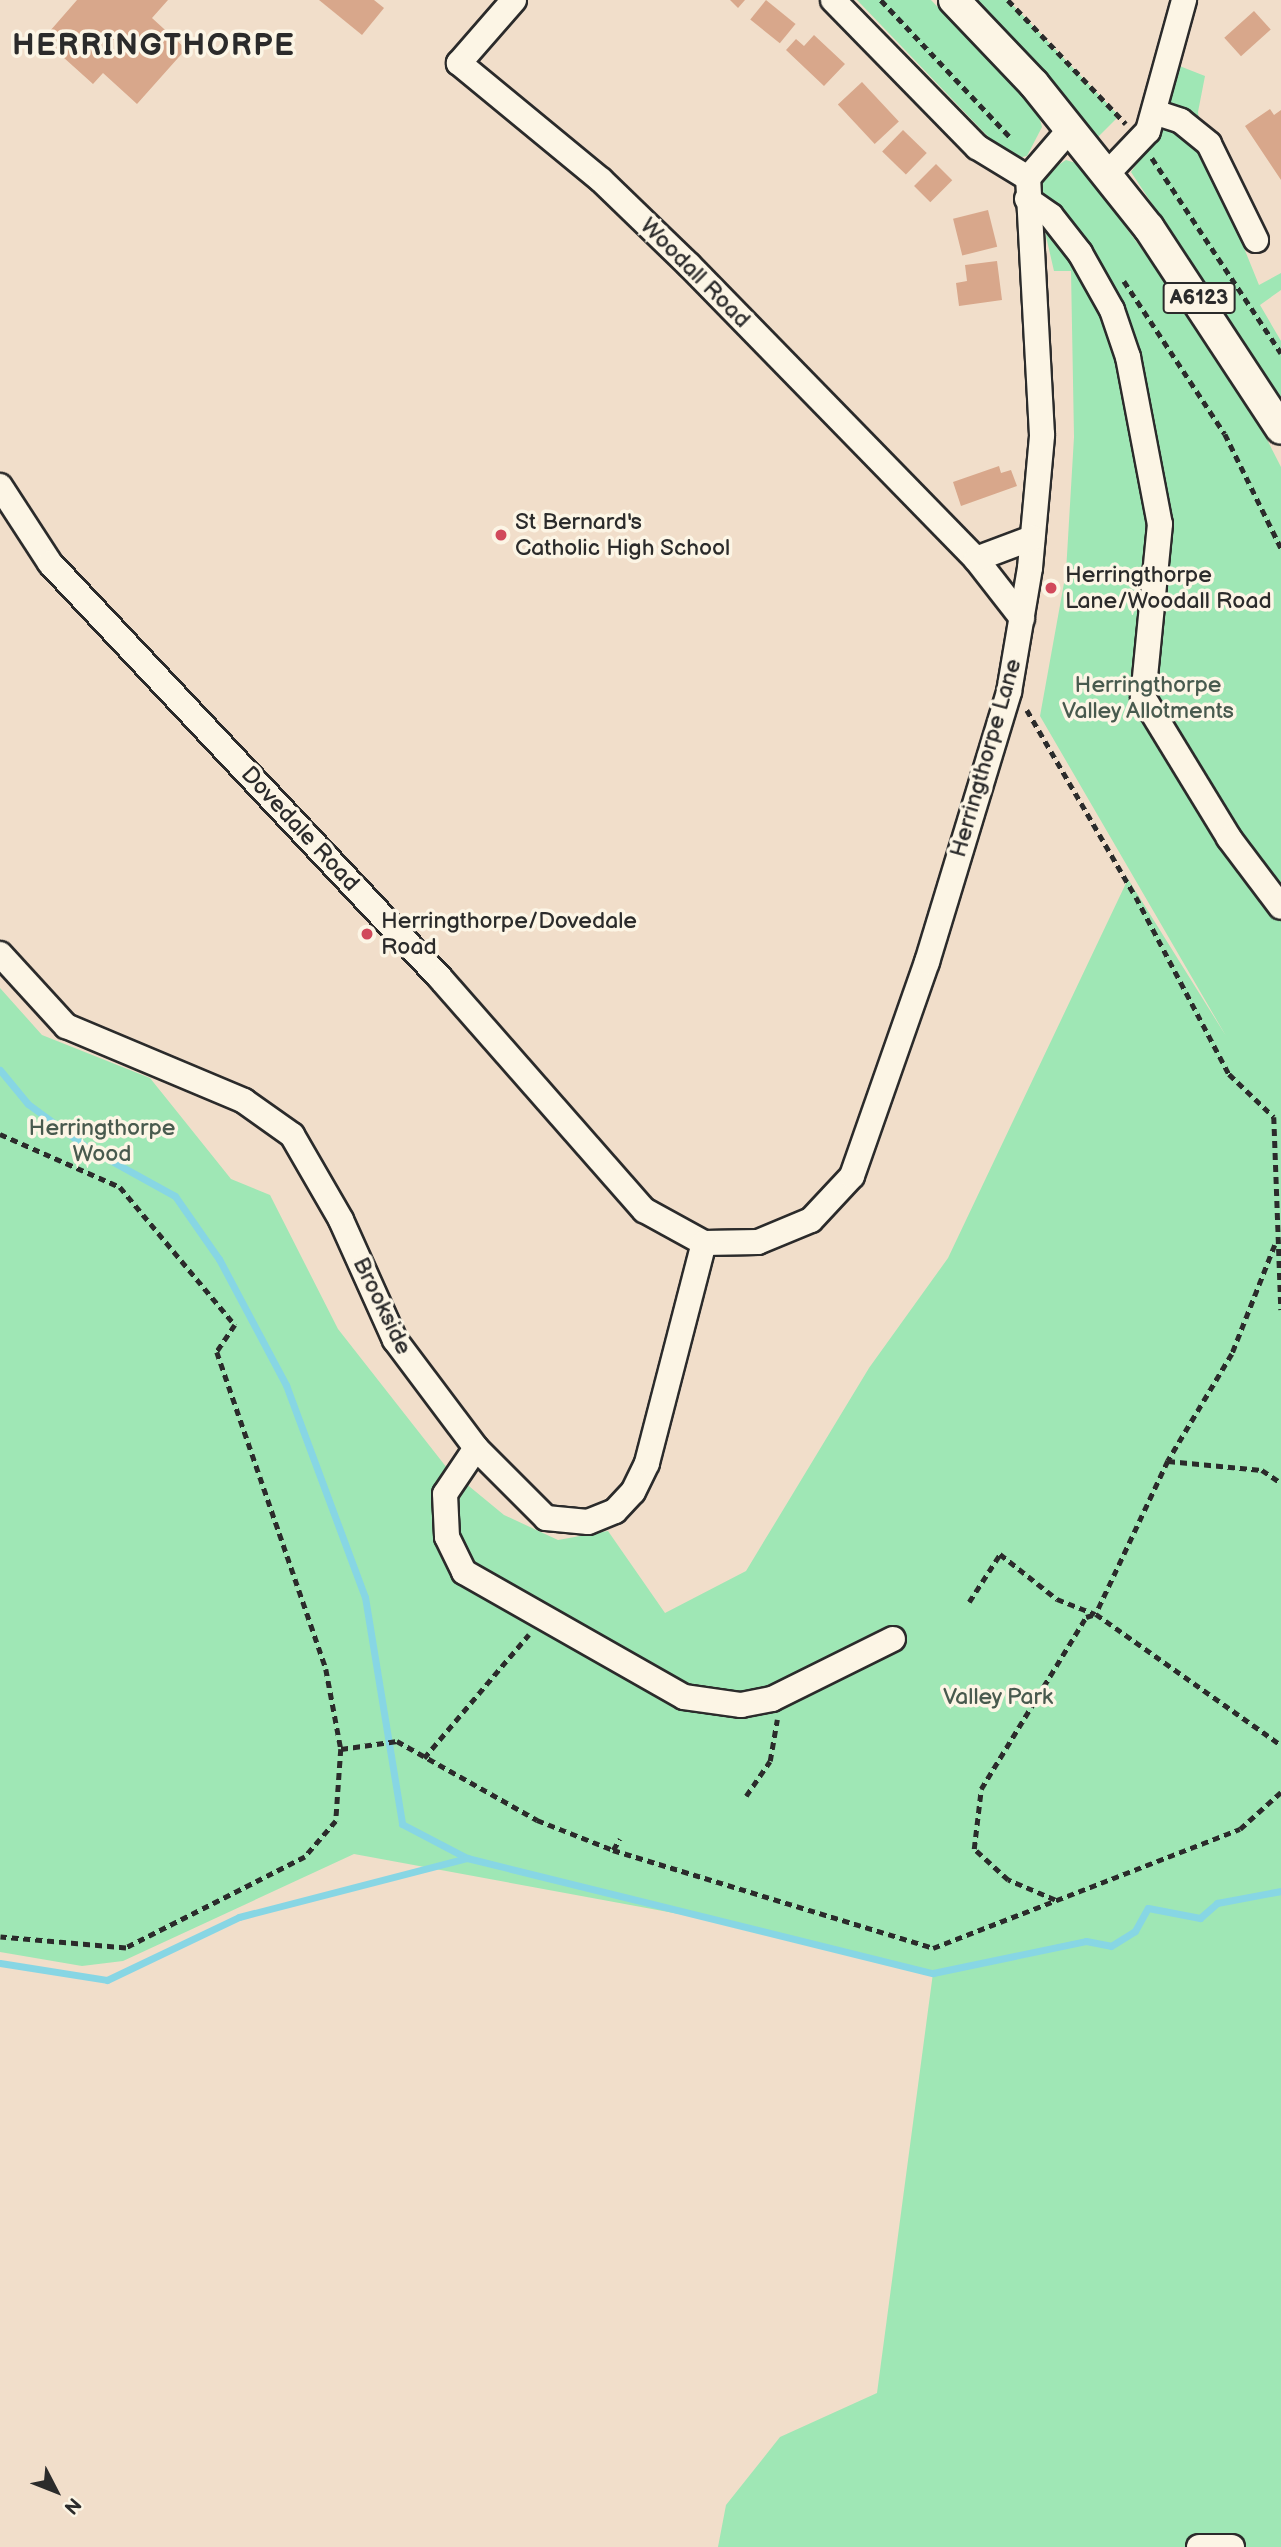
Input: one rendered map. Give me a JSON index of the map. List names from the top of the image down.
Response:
{
  "streets": {
    "main road": ["A6123"],
    "street": [
      "Woodall Road",
      "Herringthorpe Lane",
      "Dovedale Road",
      "Brookside"
    ]
  },
  "crossings": [
    ["Woodall Road", "Herringthorpe Lane"],
    ["Herringthorpe Lane", "Dovedale Road"],
    ["Herringthorpe Lane", "Brookside"],
    ["Dovedale Road", "Brookside"]
  ],
  "districts": ["HERRINGTHORPE"],
  "parks": ["Herringthorpe Valley Allotments", "Herringthorpe Wood", "Valley Park"],
  "places": ["St Bernard's Catholic High School", "Herringthorpe Lane/Woodall Road", "Herringthorpe/Dovedale Road"],
  "north": "bottom right"
}
